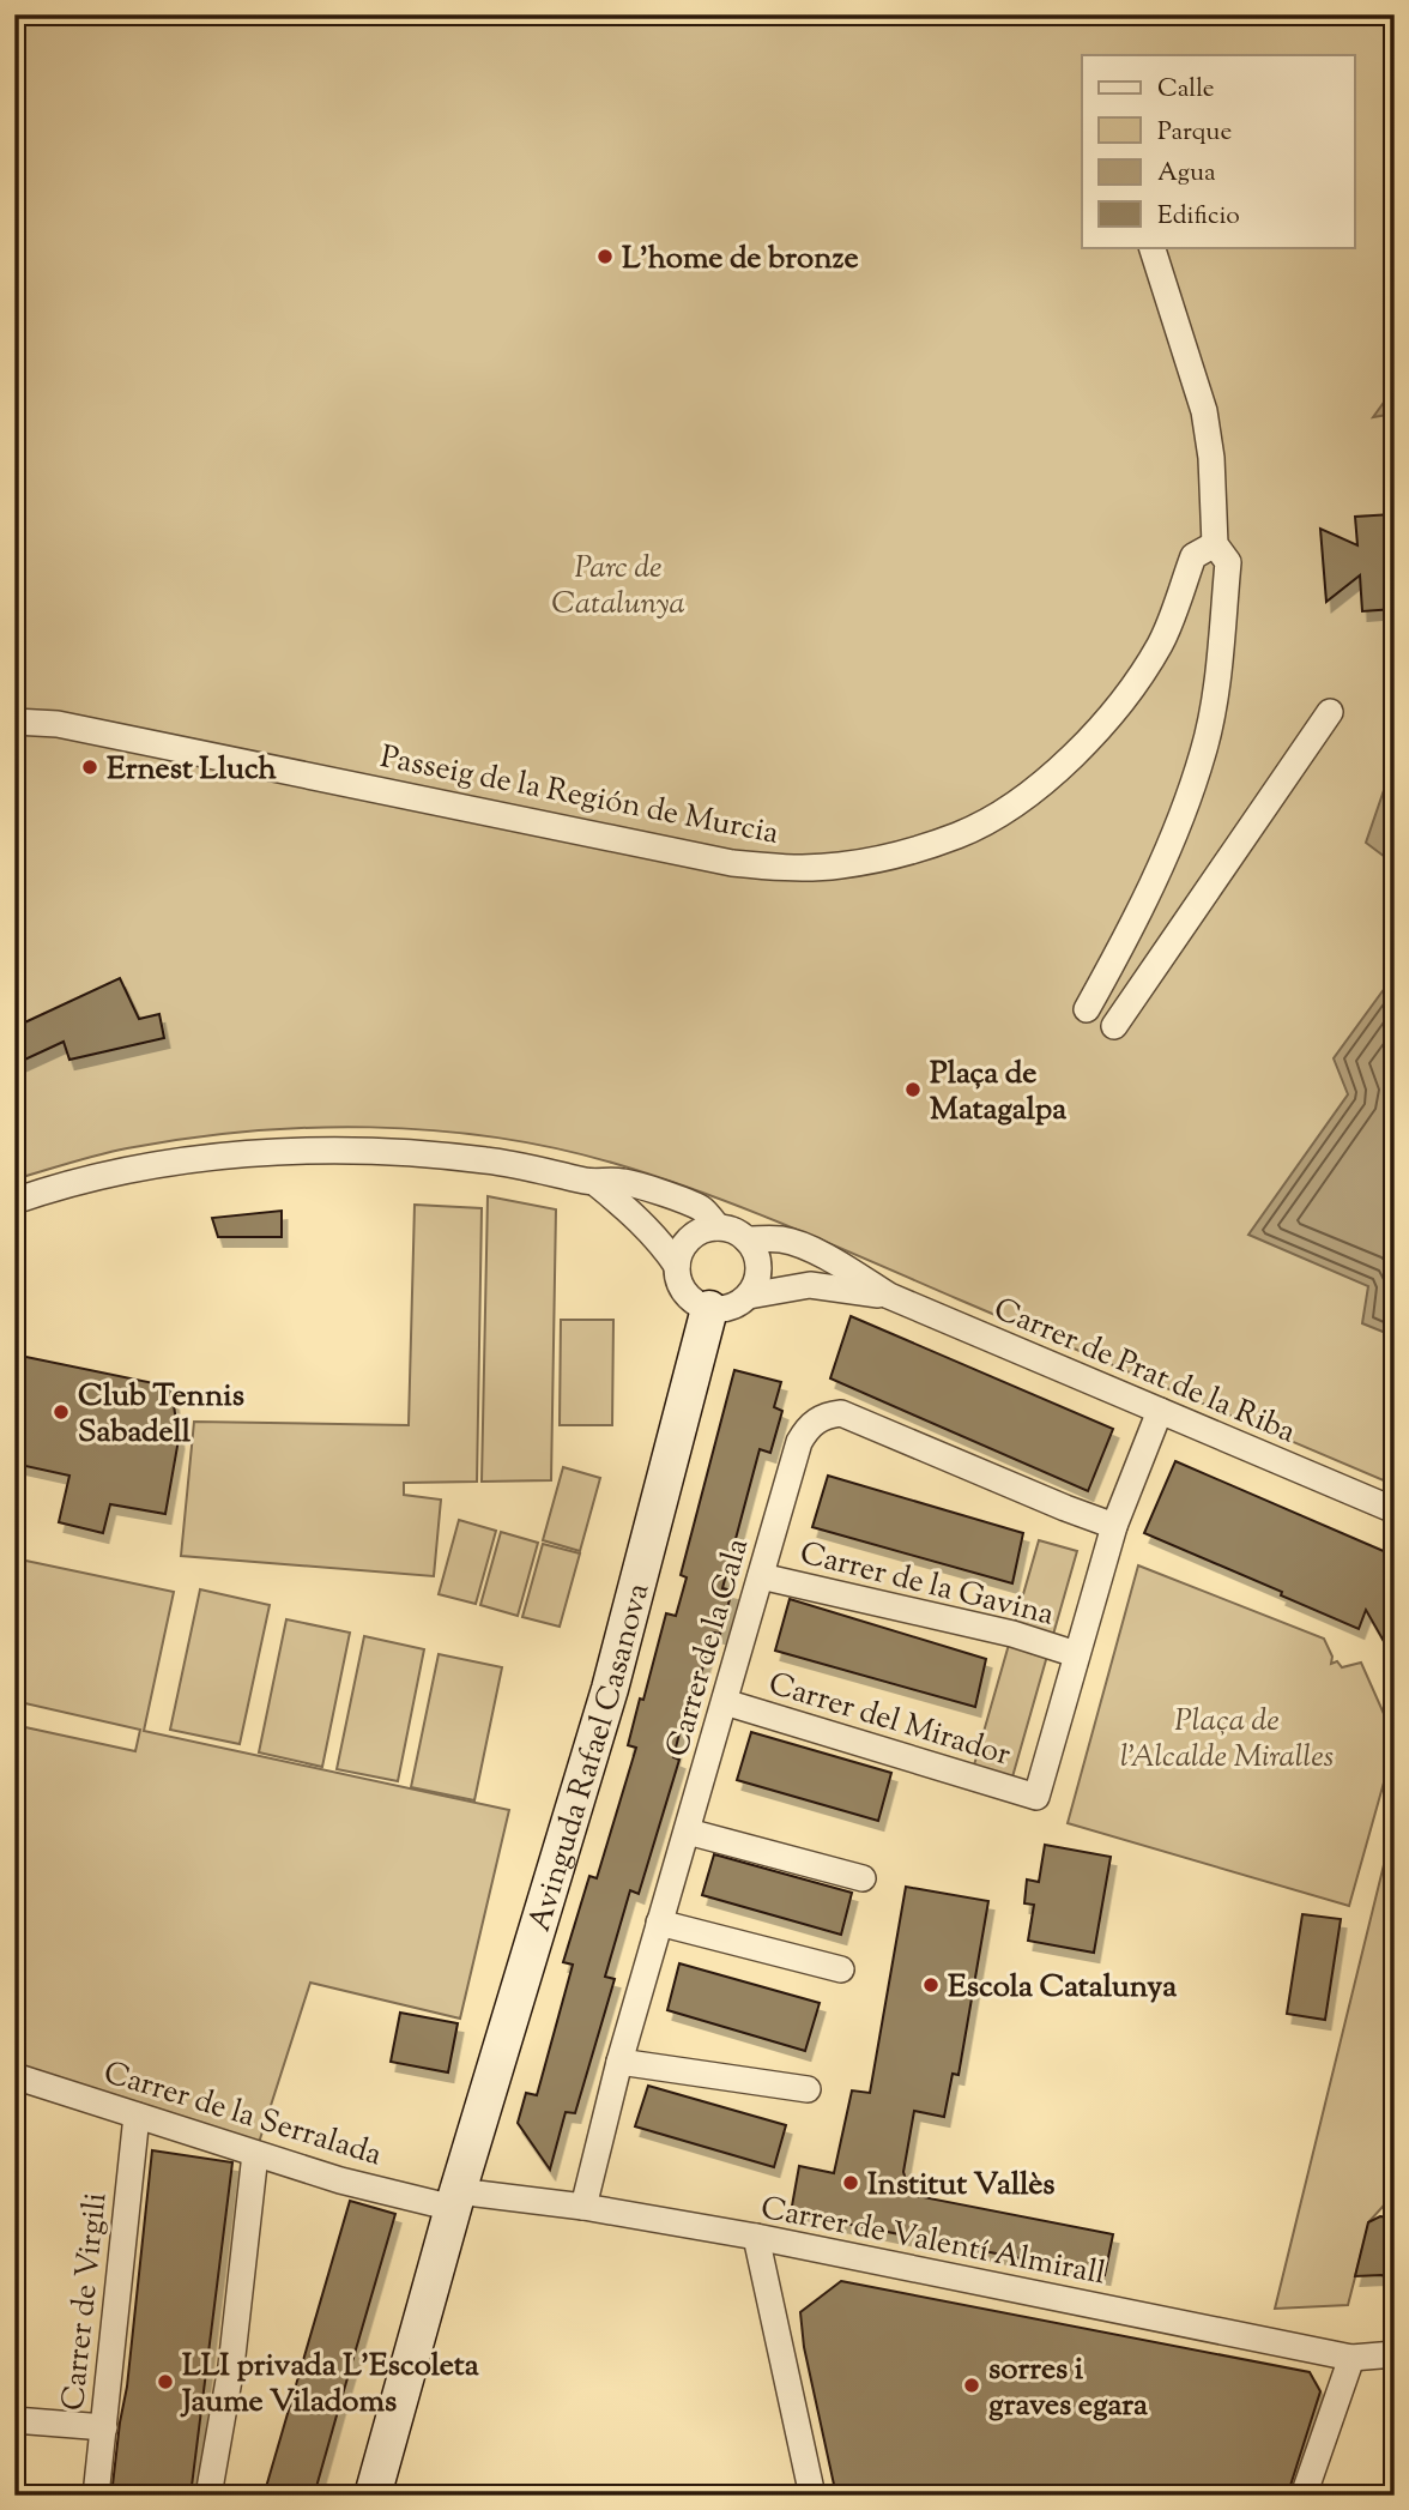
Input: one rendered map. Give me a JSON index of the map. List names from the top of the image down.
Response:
{
  "streets": {
    "street": [
      "Passeig de la Región de Murcia",
      "Carrer de Prat de la Riba",
      "Carrer de la Gavina",
      "Carrer de la Cala",
      "Carrer del Mirador",
      "Avinguda Rafael Casanova",
      "Carrer de la Serralada",
      "Carrer de Valentí Almirall",
      "Carrer de Virgili"
    ]
  },
  "crossings": [
    ["Carrer de Prat de la Riba", "Avinguda Rafael Casanova"],
    ["Carrer de la Gavina", "Carrer de la Cala"],
    ["Carrer de la Gavina", "Carrer del Mirador"],
    ["Carrer de la Cala", "Carrer del Mirador"],
    ["Carrer de la Cala", "Carrer de Valentí Almirall"],
    ["Avinguda Rafael Casanova", "Carrer de la Serralada"],
    ["Avinguda Rafael Casanova", "Carrer de Valentí Almirall"],
    ["Carrer de la Serralada", "Carrer de Valentí Almirall"],
    ["Carrer de la Serralada", "Carrer de Virgili"]
  ],
  "parks": ["Parc de Catalunya", "Plaça de l'Alcalde Miralles"],
  "places": [
    "L'home de bronze",
    "Ernest Lluch",
    "Plaça de Matagalpa",
    "Club Tennis Sabadell",
    "Escola Catalunya",
    "Institut Vallès",
    "LLI privada L'Escoleta Jaume Viladoms",
    "sorres i graves egara"
  ],
  "legend": [
    "Calle",
    "Parque",
    "Agua",
    "Edificio"
  ]
}
